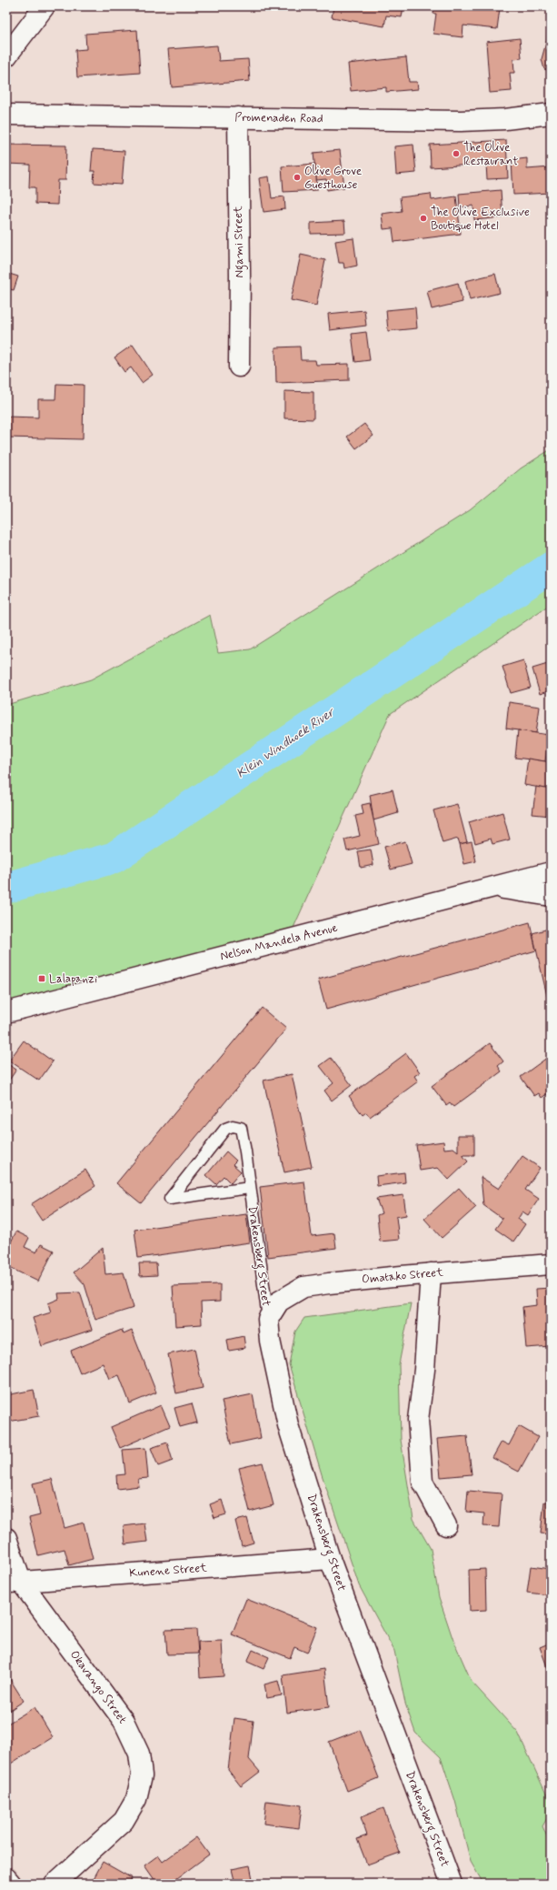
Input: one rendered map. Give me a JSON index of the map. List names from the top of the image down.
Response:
{
  "streets": {
    "street": [
      "Promenaden Road",
      "Ngami Street",
      "Nelson Mandela Avenue",
      "Drakensberg Street",
      "Omatako Street",
      "Kunene Street",
      "Okavango Street"
    ]
  },
  "crossings": [
    ["Promenaden Road", "Ngami Street"],
    ["Drakensberg Street", "Omatako Street"],
    ["Drakensberg Street", "Kunene Street"],
    ["Kunene Street", "Okavango Street"]
  ],
  "water": ["Klein Windhoek River"],
  "places": {
    "other": ["The Olive Restaurant", "Olive Grove Guesthouse", "The Olive Exclusive Boutique Hotel"],
    "transit": ["Lalapanzi"]
  }
}
